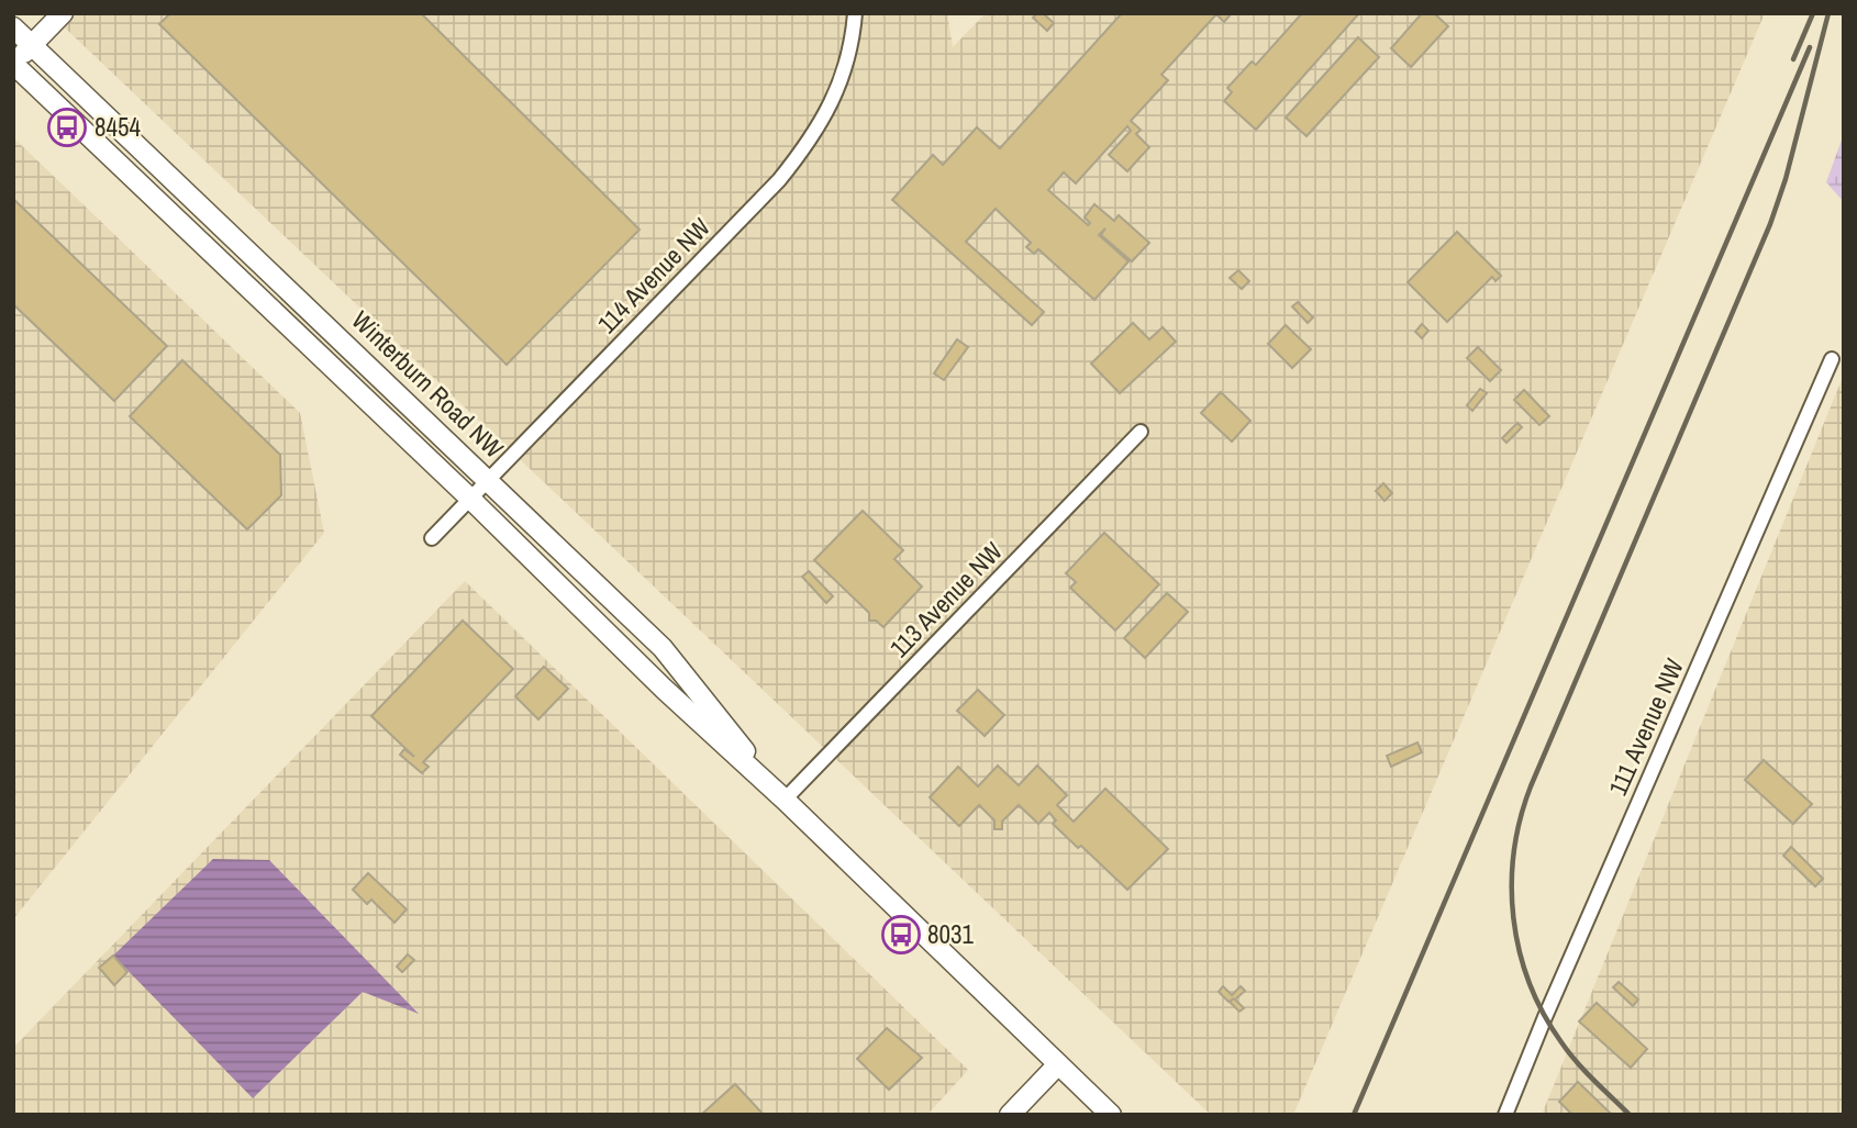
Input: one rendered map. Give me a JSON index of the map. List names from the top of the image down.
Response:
{
  "streets": {
    "main road": ["Winterburn Road NW"],
    "street": ["114 Avenue NW", "113 Avenue NW", "111 Avenue NW"]
  },
  "crossings": [
    ["114 Avenue NW", "Winterburn Road NW"],
    ["Winterburn Road NW", "113 Avenue NW"]
  ],
  "places": {
    "bus stop": ["8454", "8031"]
  }
}
